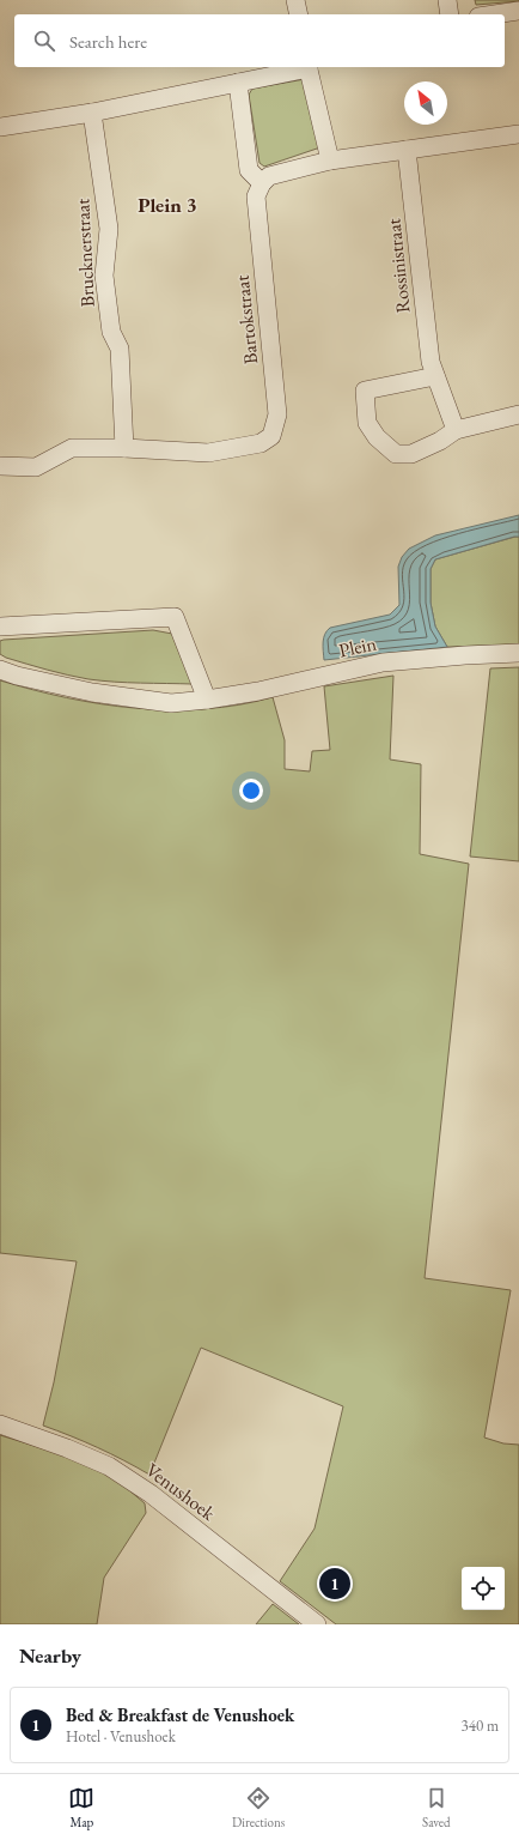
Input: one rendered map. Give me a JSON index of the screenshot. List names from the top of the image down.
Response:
{
  "streets": {
    "street": [
      "Brucknerstraat",
      "Rossinistraat",
      "Bartokstraat",
      "Plein",
      "Venushoek"
    ]
  },
  "crossings": [
    ["Brucknerstraat", "Bartokstraat"]
  ],
  "districts": ["Plein 3"],
  "north": "top left",
  "page": {
    "search": "Search here",
    "pins": "1",
    "heading": "Nearby",
    "list": [
      {
        "mark": "1",
        "name": "Bed & Breakfast de Venushoek",
        "note": "Hotel · Venushoek",
        "value": "340 m"
      }
    ],
    "nav": ["Map", "Directions", "Saved"]
  }
}
